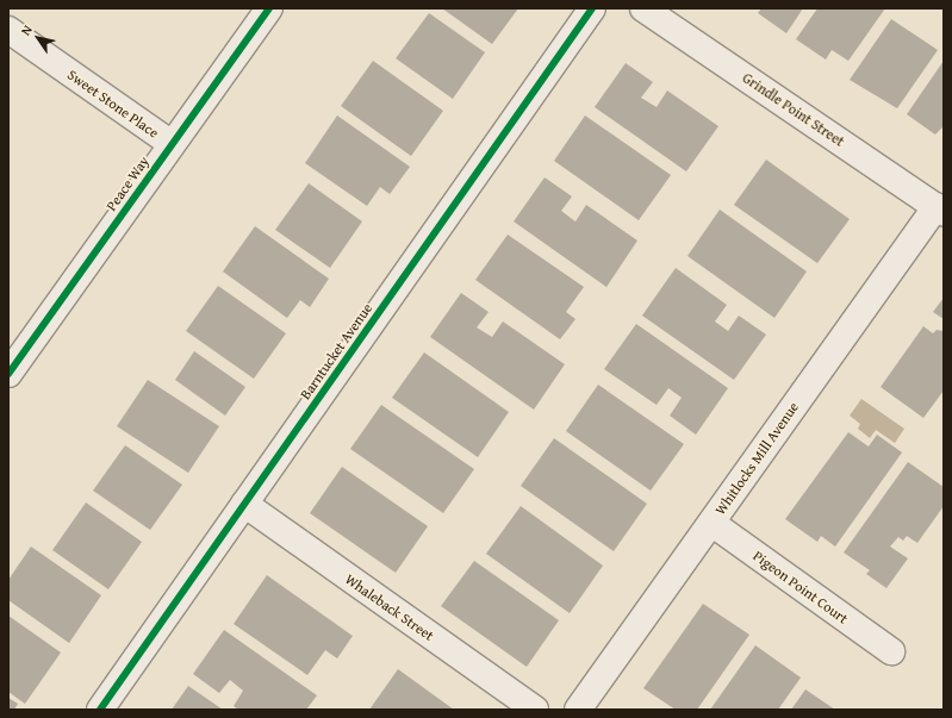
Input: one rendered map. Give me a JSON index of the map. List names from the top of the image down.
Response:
{
  "streets": {
    "street": [
      "Sweet Stone Place",
      "Grindle Point Street",
      "Peace Way",
      "Barntucket Avenue",
      "Whitlocks Mill Avenue",
      "Pigeon Point Court",
      "Whaleback Street"
    ]
  },
  "crossings": [
    ["Sweet Stone Place", "Peace Way"],
    ["Grindle Point Street", "Whitlocks Mill Avenue"],
    ["Barntucket Avenue", "Whaleback Street"],
    ["Whitlocks Mill Avenue", "Pigeon Point Court"]
  ],
  "north": "top left"
}
